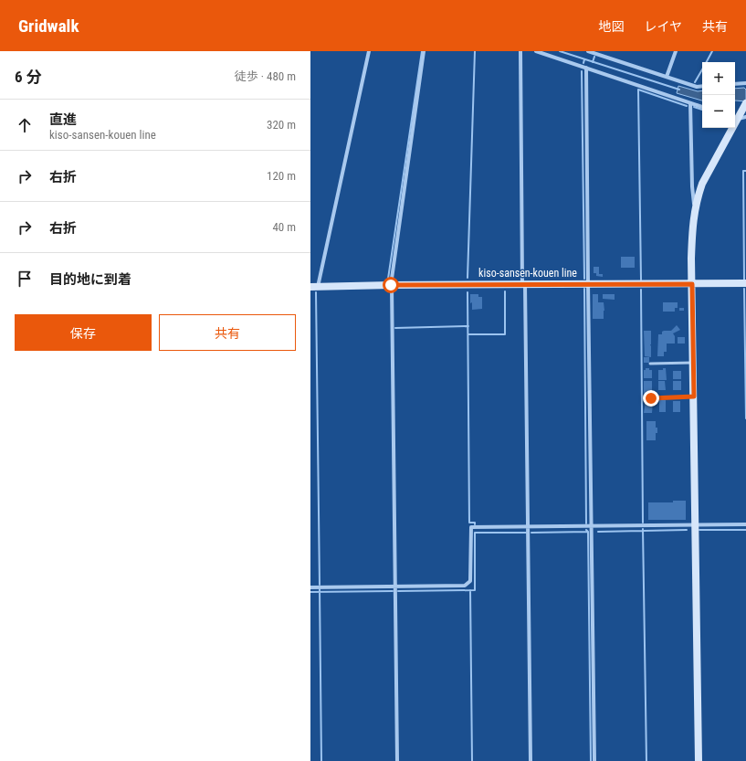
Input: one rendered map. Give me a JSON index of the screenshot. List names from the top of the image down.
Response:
{
  "streets": {
    "street": ["kiso-sansen-kouen line"]
  },
  "page": {
    "header": "Gridwalk",
    "nav": ["地図", "レイヤ", "共有"],
    "heading": ["6 分", "徒歩 · 480 m"],
    "map_buttons": ["+", "−"],
    "list": [
      ["直進", "kiso-sansen-kouen line", "320 m"],
      ["右折", "120 m"],
      ["右折", "40 m"],
      "目的地に到着"
    ],
    "buttons": ["保存", "共有"]
  }
}
